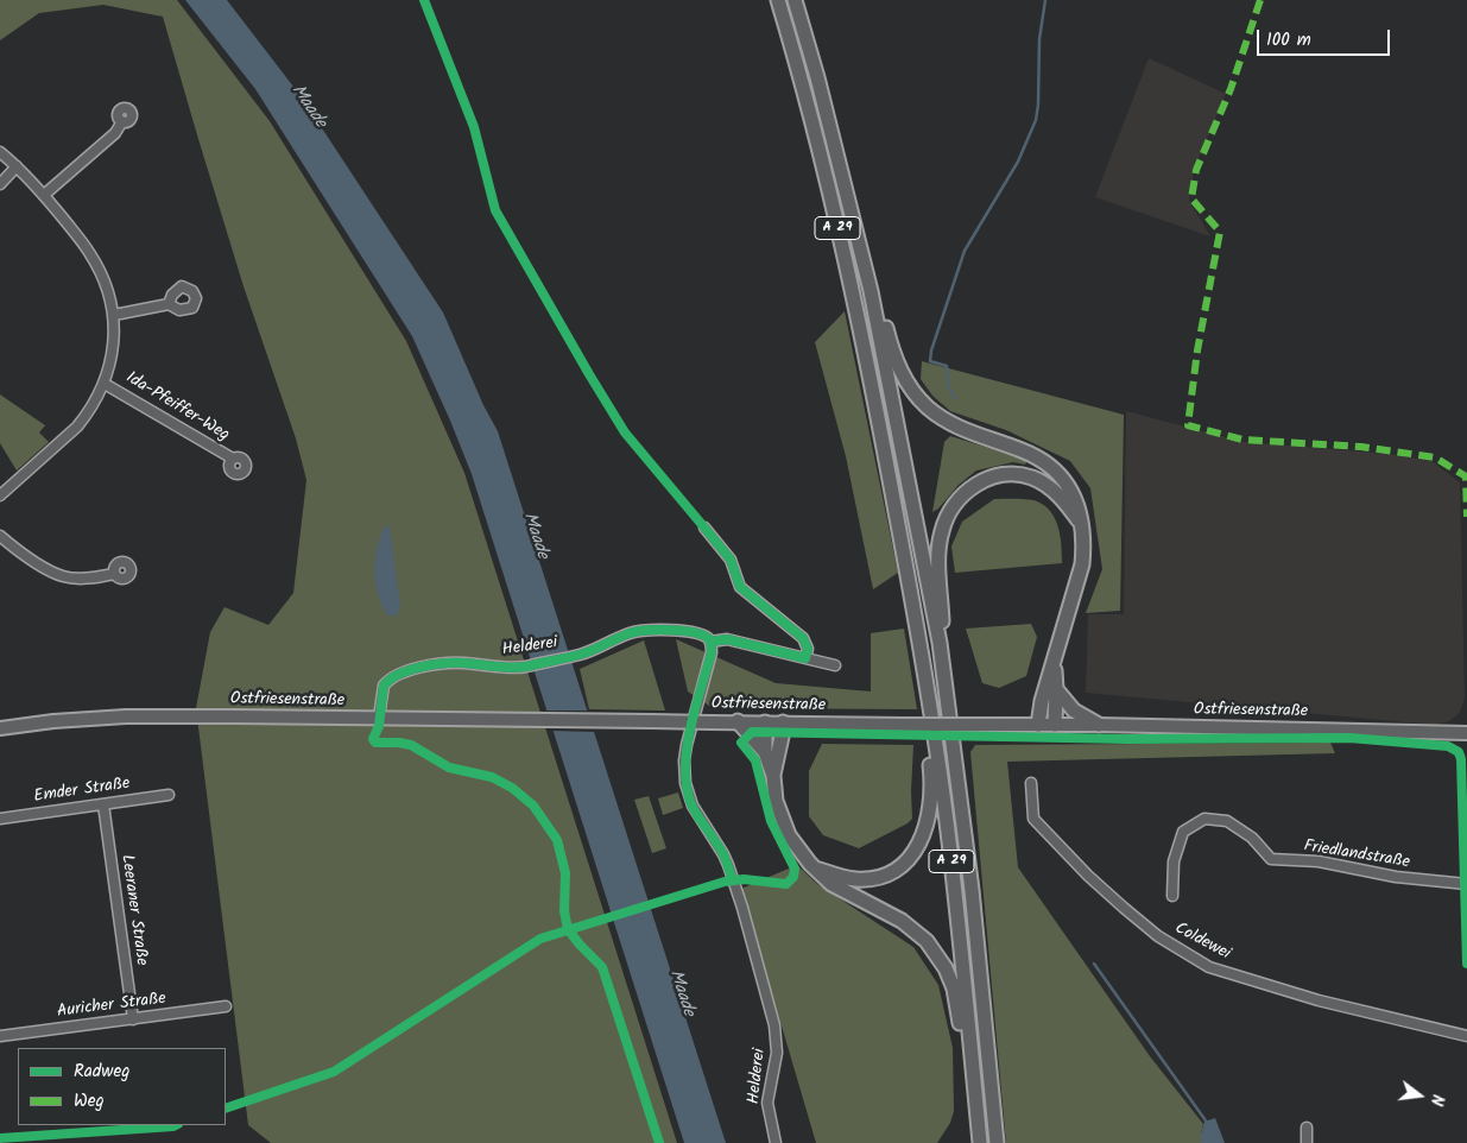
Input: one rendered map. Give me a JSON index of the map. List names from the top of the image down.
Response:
{
  "streets": {
    "highway": ["A 29"],
    "main road": ["Ostfriesenstraße"],
    "street": [
      "Ida-Pfeiffer-Weg",
      "Helderei",
      "Emder Straße",
      "Friedlandstraße",
      "Leeraner Straße",
      "Coldewei",
      "Auricher Straße"
    ]
  },
  "crossings": [
    ["Helderei", "Ostfriesenstraße"],
    ["Emder Straße", "Leeraner Straße"],
    ["Leeraner Straße", "Auricher Straße"]
  ],
  "water": ["Maade"],
  "legend": ["Radweg", "Weg"],
  "scale_bar": "100 m",
  "north": "right"
}
